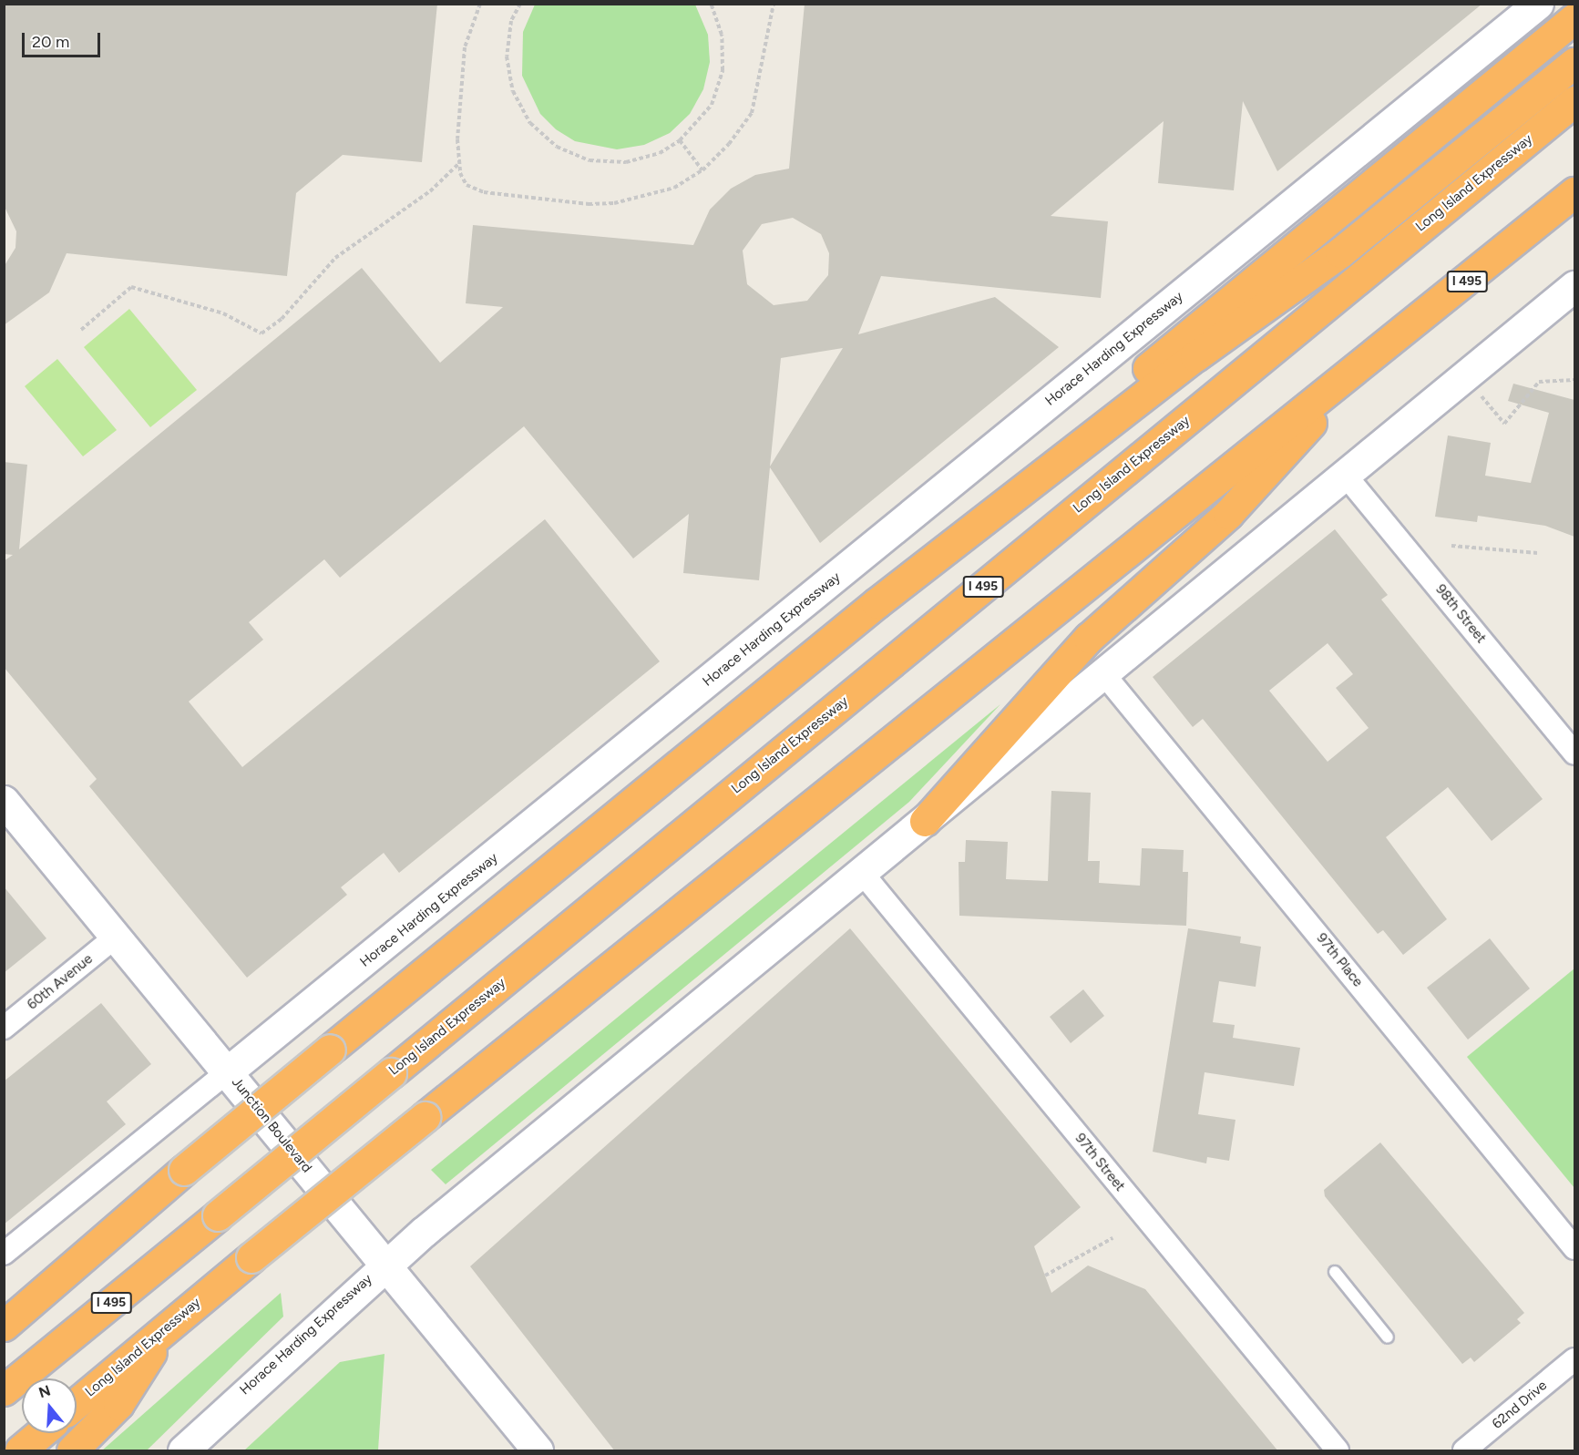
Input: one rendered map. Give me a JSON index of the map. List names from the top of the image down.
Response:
{
  "streets": {
    "highway": ["Long Island Expressway", "I 495"],
    "main road": ["Horace Harding Expressway", "Junction Boulevard"],
    "street": [
      "98th Street",
      "97th Place",
      "60th Avenue",
      "97th Street",
      "62nd Drive"
    ]
  },
  "crossings": [
    ["Horace Harding Expressway", "98th Street"],
    ["Horace Harding Expressway", "97th Place"],
    ["Horace Harding Expressway", "Junction Boulevard"],
    ["Horace Harding Expressway", "97th Street"],
    ["60th Avenue", "Junction Boulevard"]
  ],
  "scale_bar": "20 m",
  "north": "top"
}
